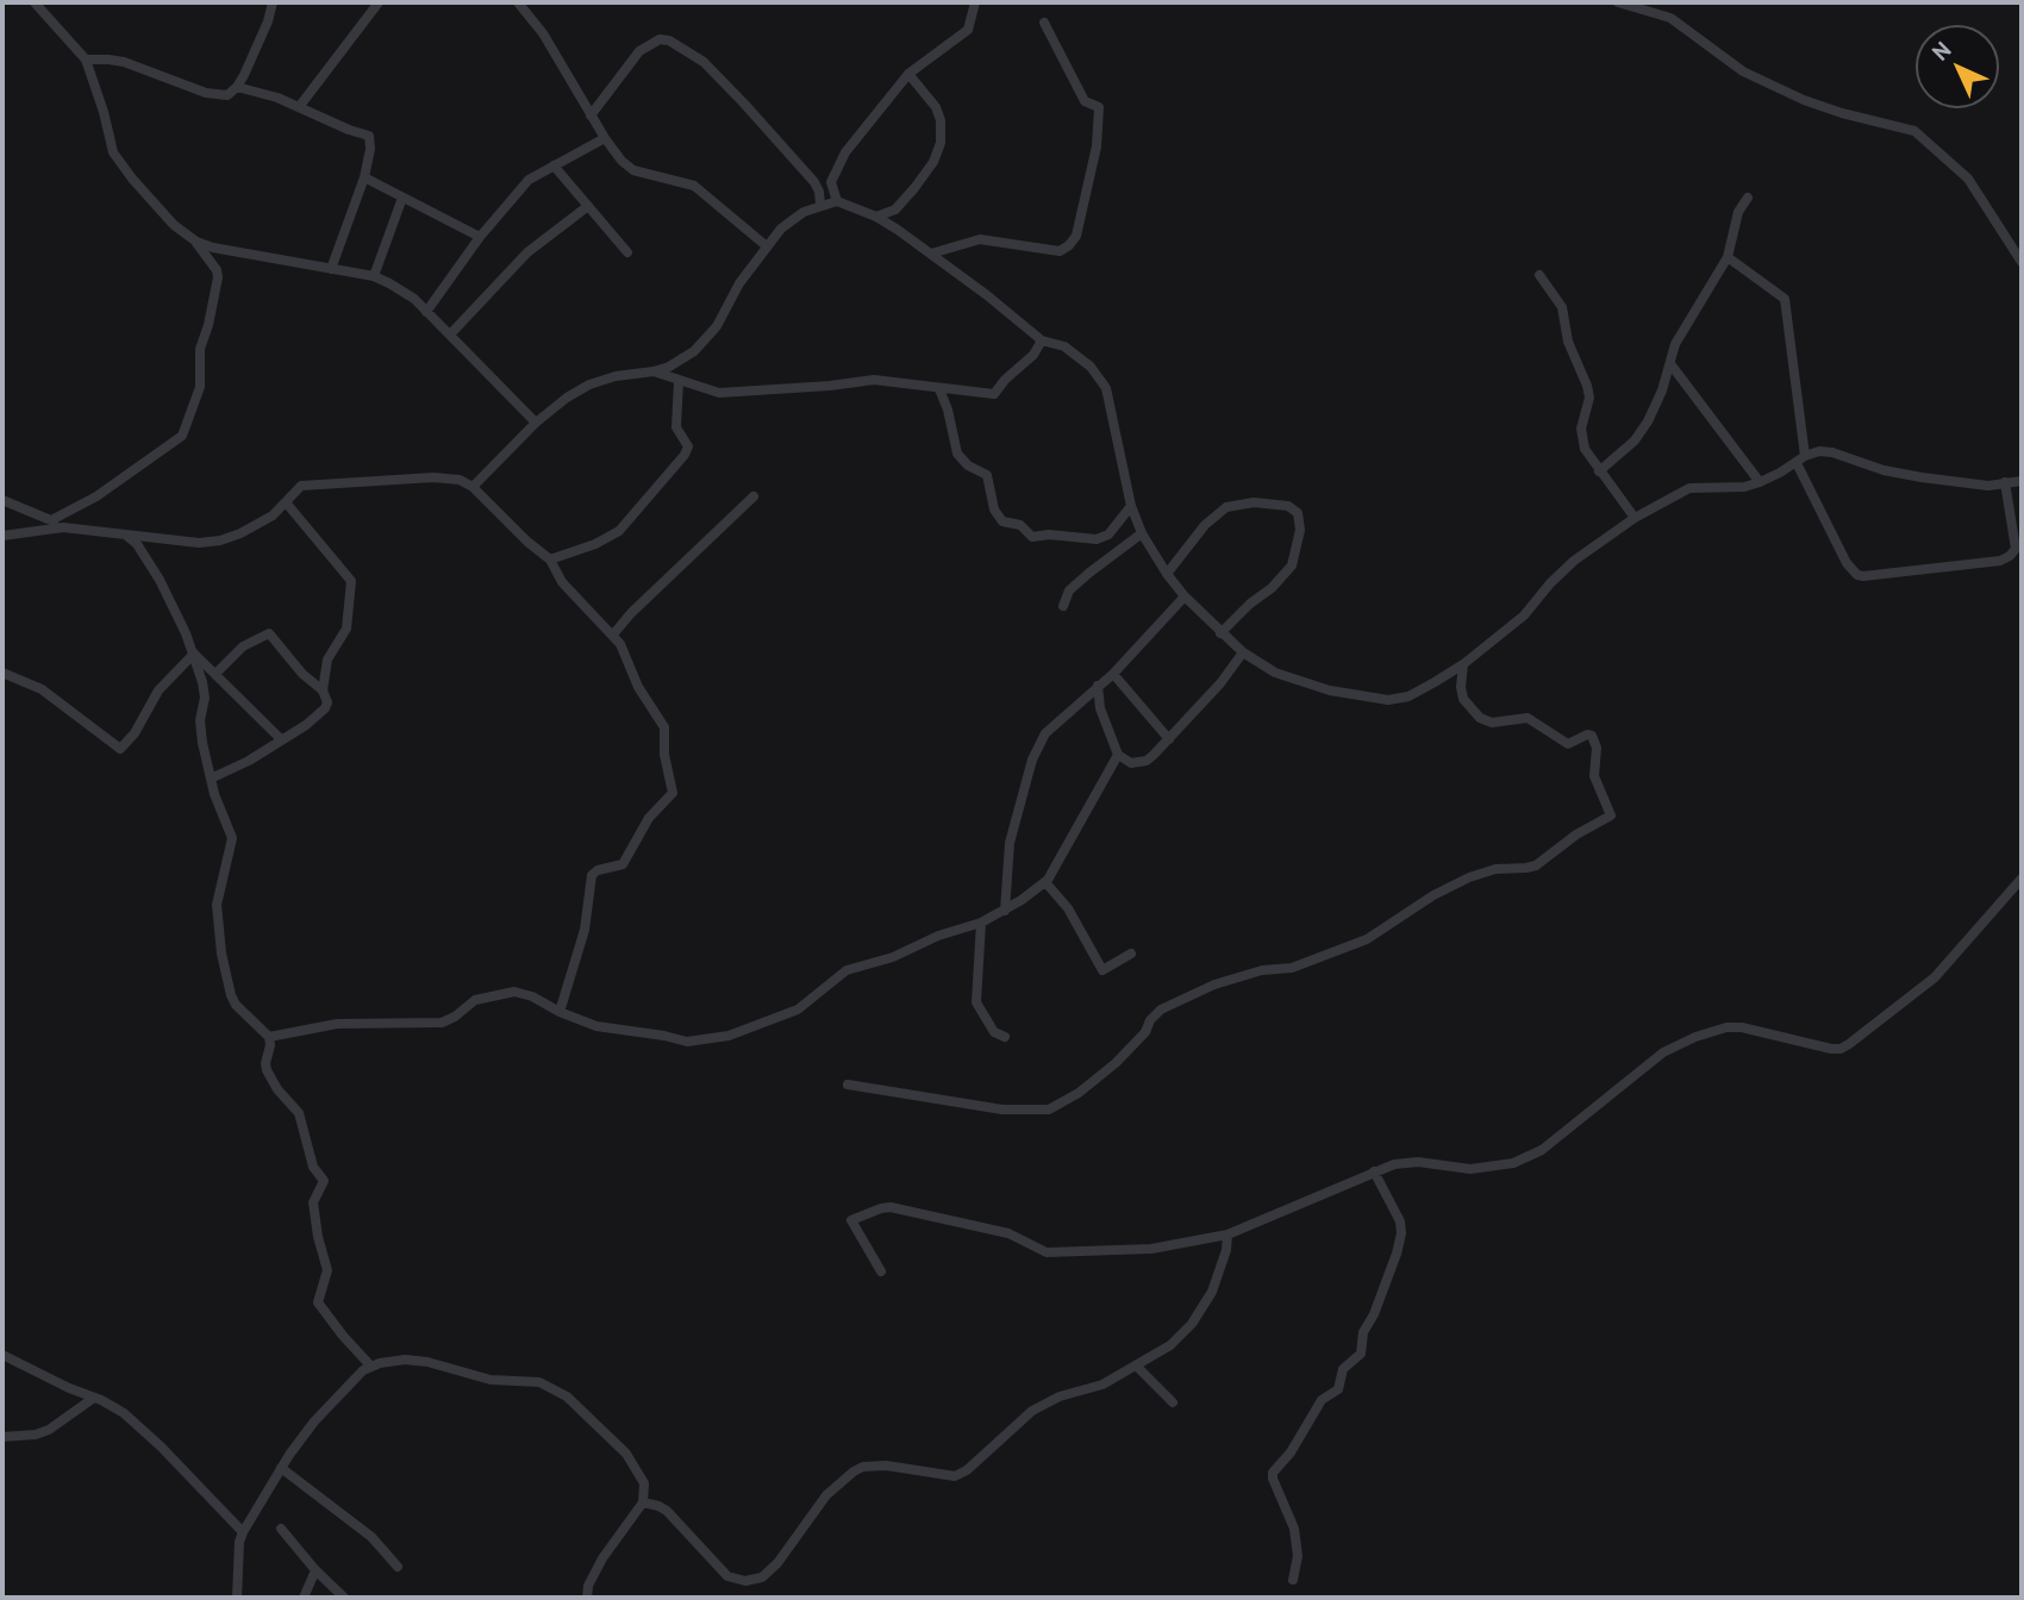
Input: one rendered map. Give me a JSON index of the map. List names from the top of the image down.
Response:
{
  "north": "top left"
}
